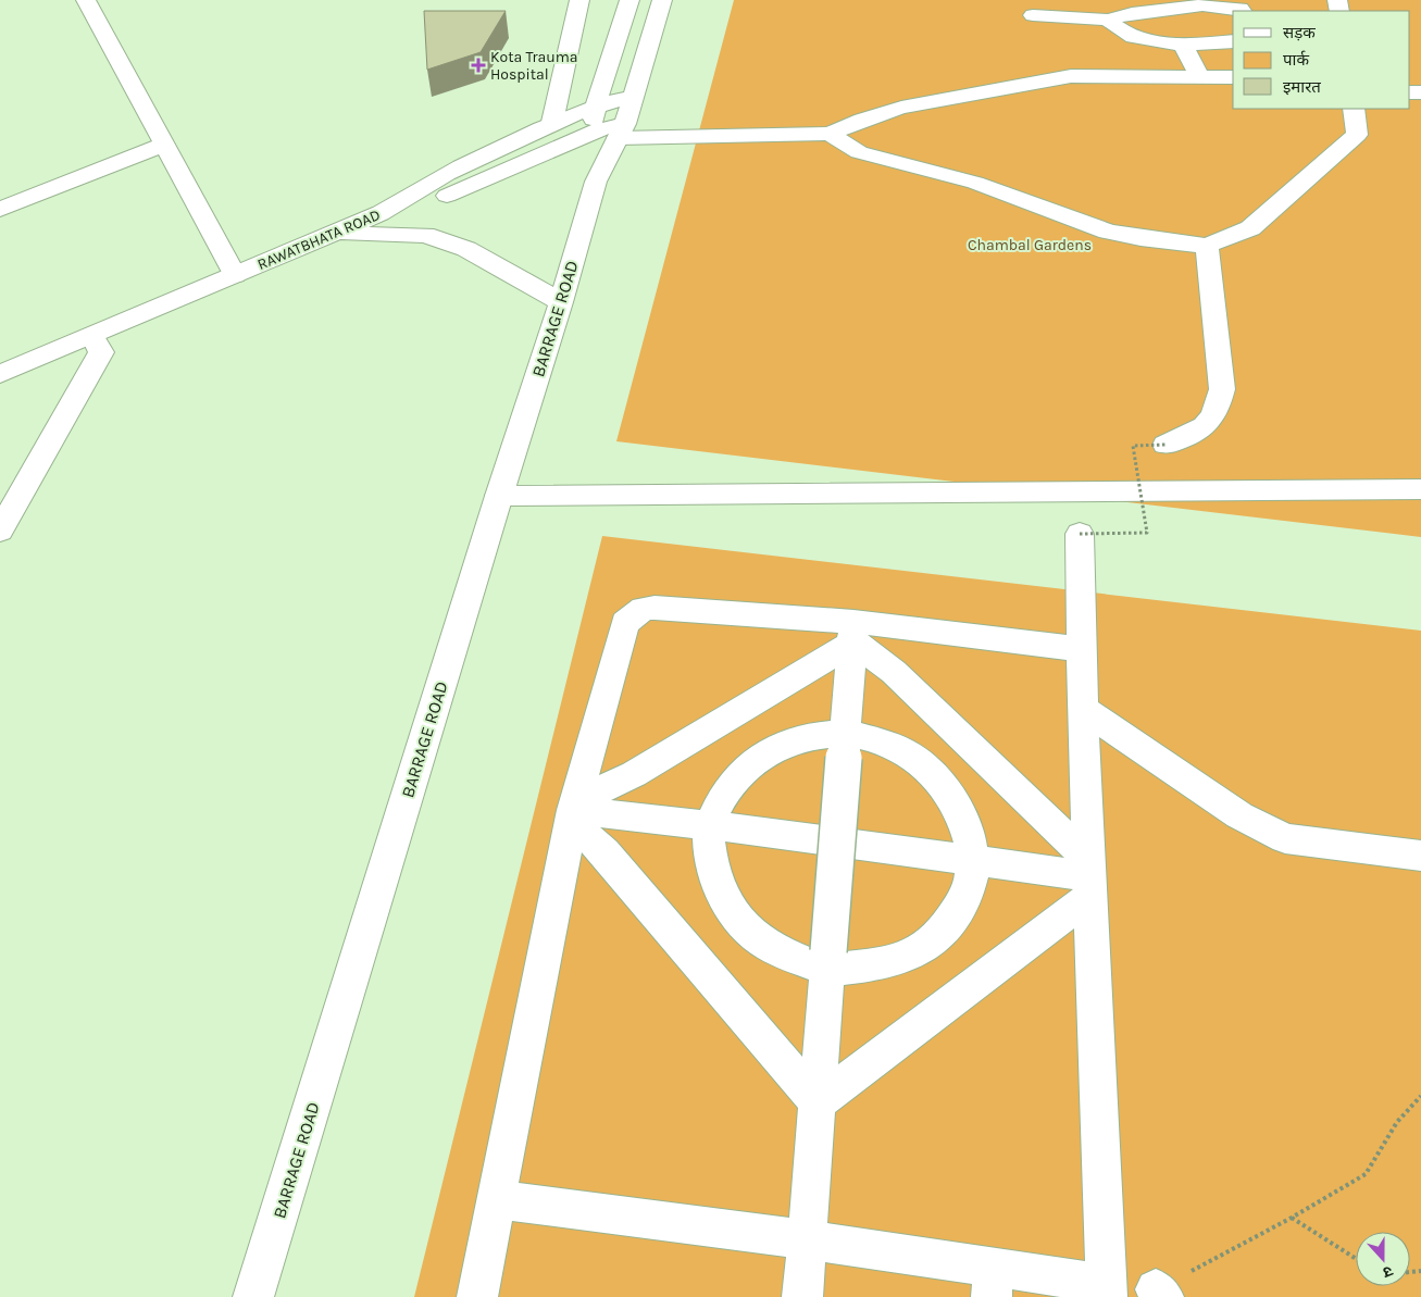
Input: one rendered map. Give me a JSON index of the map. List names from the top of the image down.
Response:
{
  "streets": {
    "main road": ["RAWATBHATA ROAD", "BARRAGE ROAD"]
  },
  "crossings": [
    ["RAWATBHATA ROAD", "BARRAGE ROAD"]
  ],
  "parks": ["Chambal Gardens"],
  "places": {
    "health": ["Kota Trauma Hospital"]
  },
  "legend": ["सड़क", "पार्क", "इमारत"],
  "north": "bottom"
}
